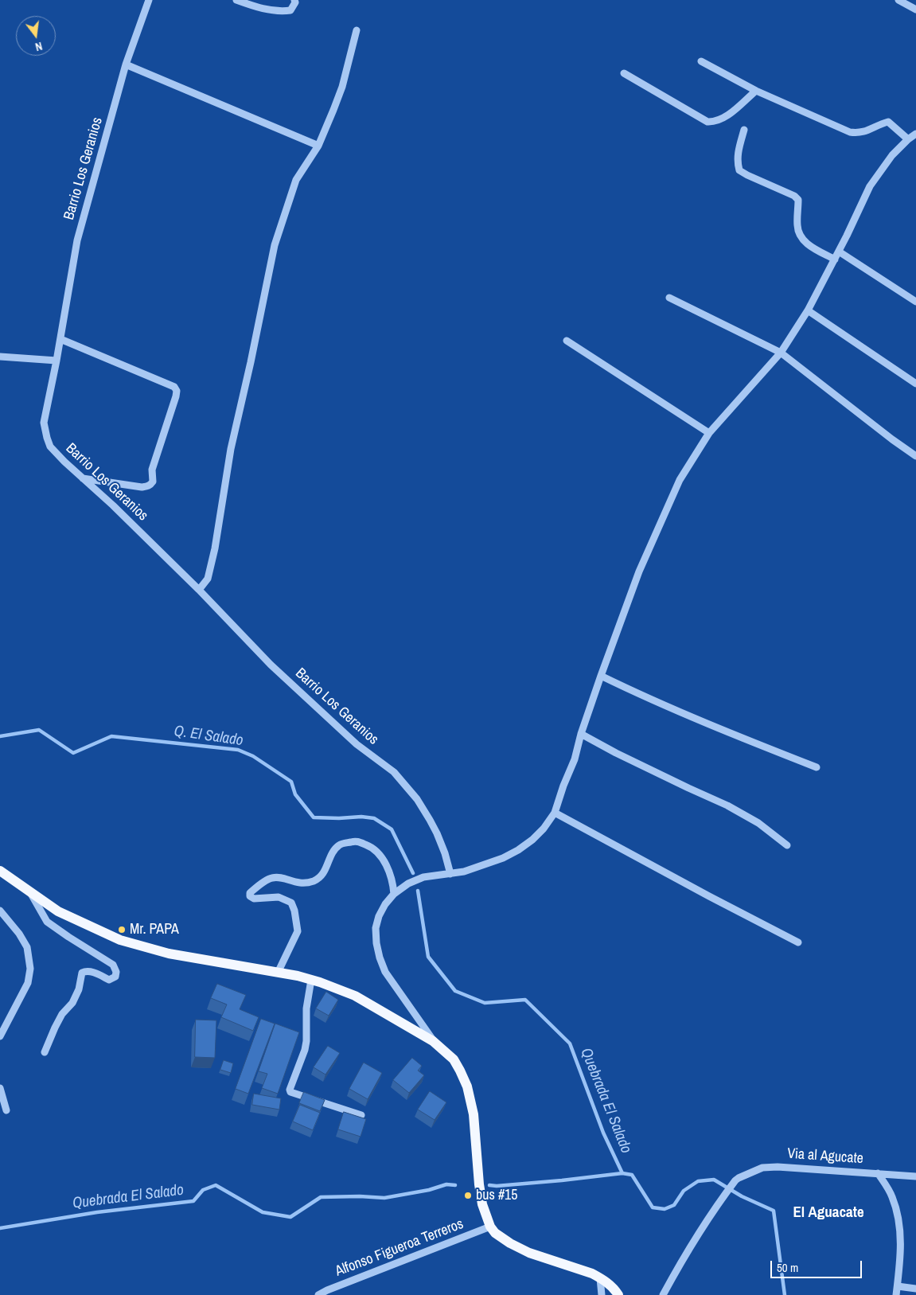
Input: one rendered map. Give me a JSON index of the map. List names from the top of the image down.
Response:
{
  "streets": {
    "street": ["Barrio Los Geranios", "Via al Agucate", "Alfonso Figueroa Terreros"]
  },
  "districts": ["El Aguacate"],
  "water": ["Q. El Salado", "Quebrada El Salado"],
  "places": ["Mr. PAPA", "bus #15"],
  "scale_bar": "50 m",
  "north": "bottom"
}
